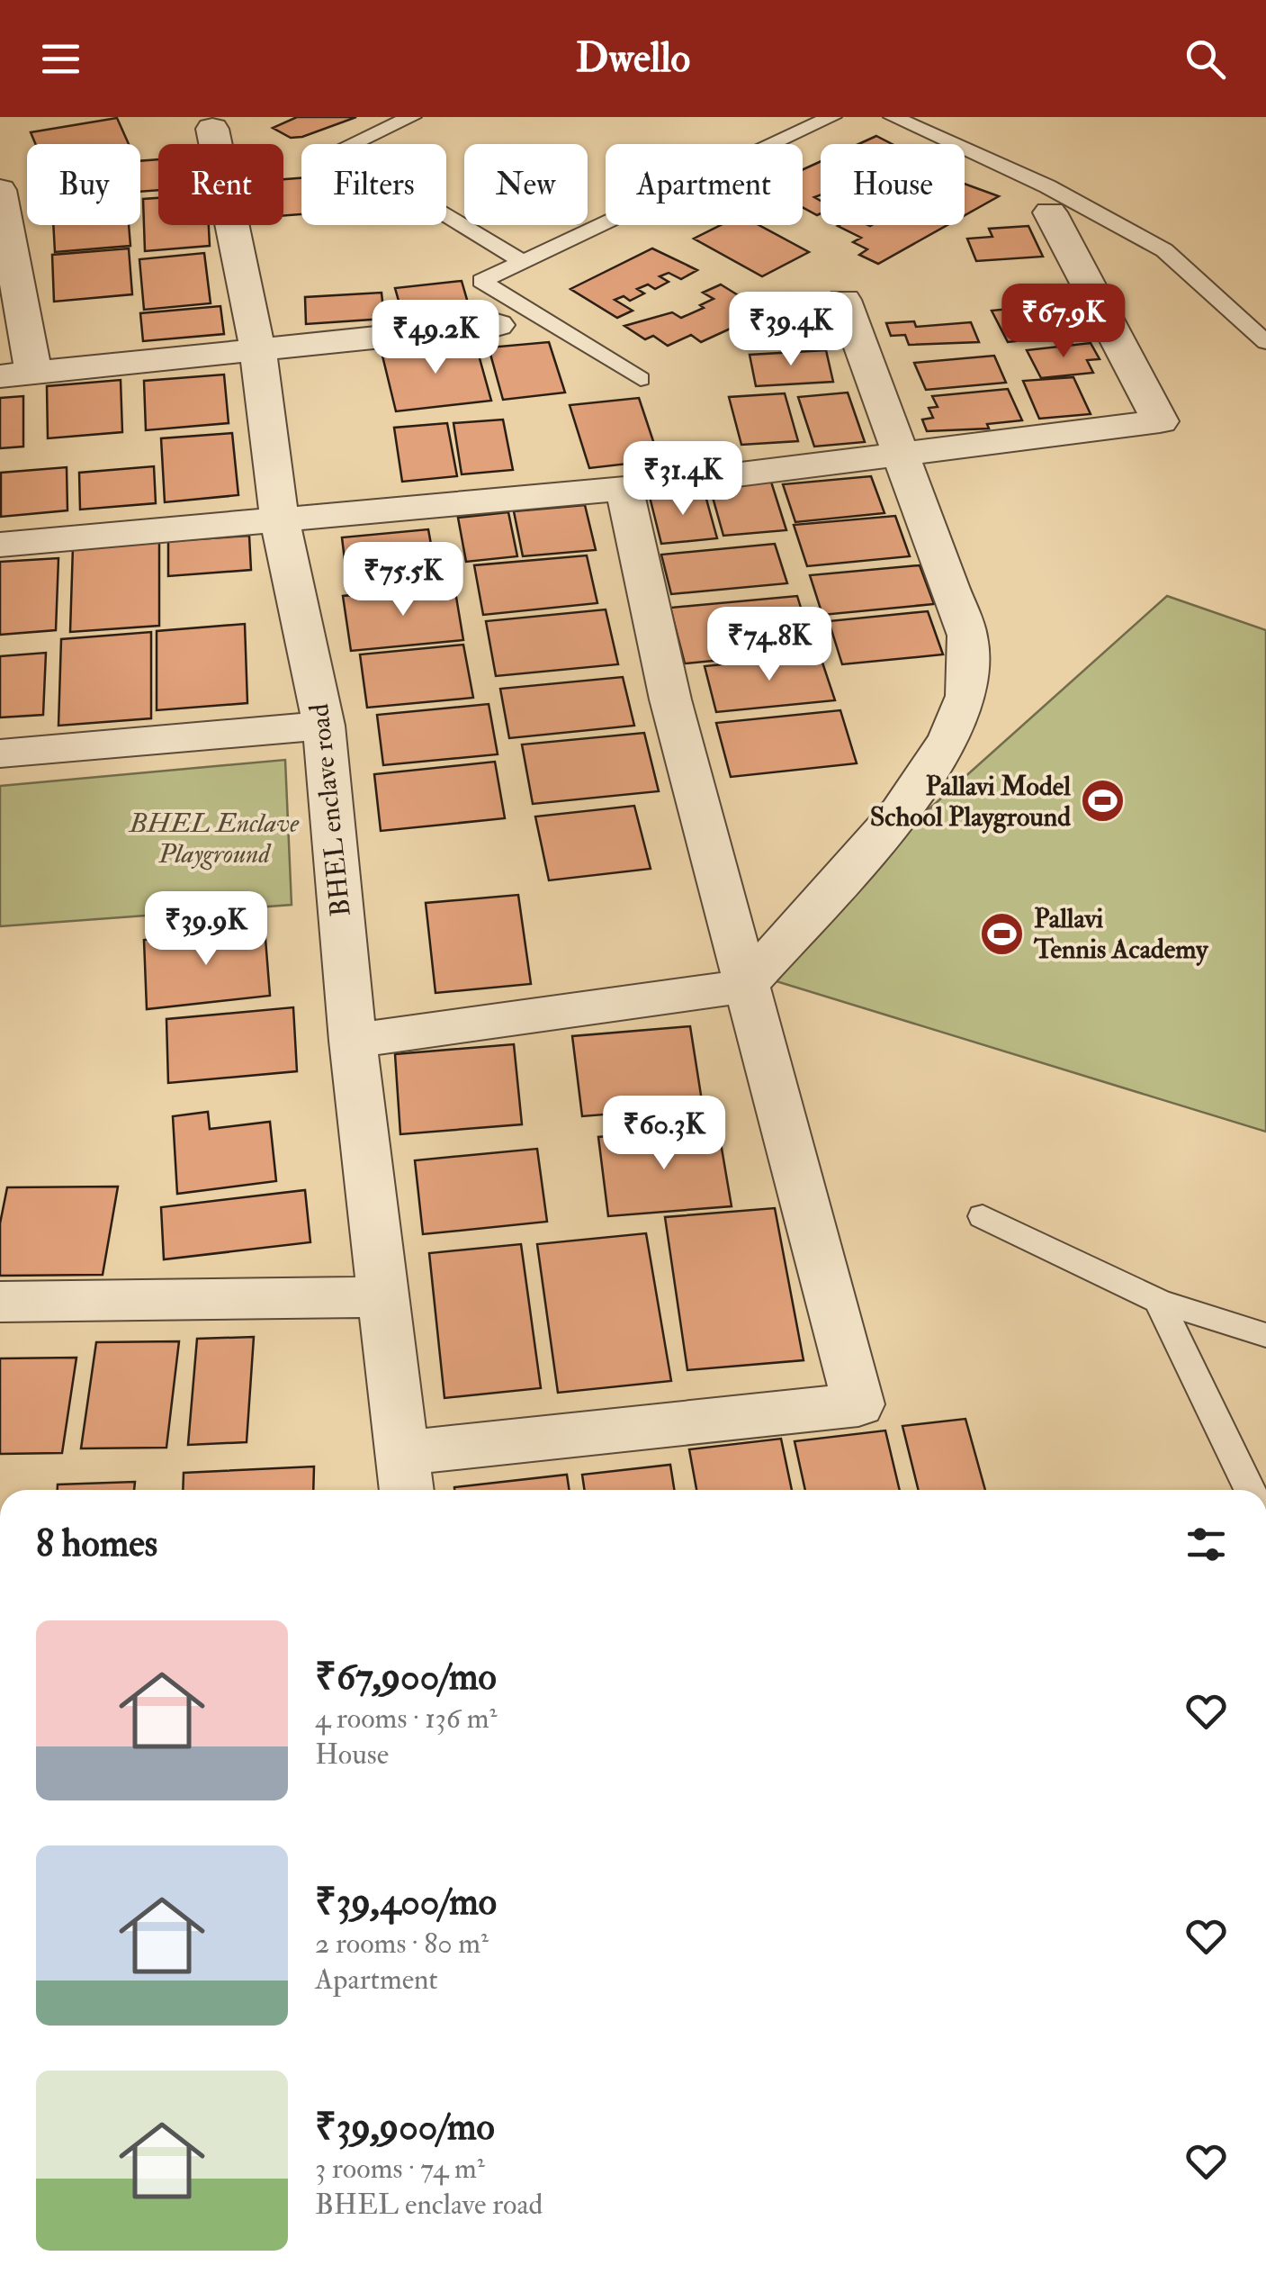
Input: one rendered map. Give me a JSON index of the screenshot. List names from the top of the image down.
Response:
{
  "streets": {
    "street": ["BHEL enclave road"]
  },
  "parks": ["BHEL Enclave Playground"],
  "places": {
    "sports": ["Pallavi Model School Playground", "Pallavi Tennis Academy"]
  },
  "page": {
    "header": "Dwello",
    "chip": [
      "Buy",
      "Rent",
      "Filters",
      "New",
      "Apartment",
      "House"
    ],
    "price": [
      "₹67.9K",
      "₹39.4K",
      "₹49.2K",
      "₹31.4K",
      "₹75.5K",
      "₹74.8K",
      "₹39.9K",
      "₹60.3K"
    ],
    "heading": "8 homes",
    "list": [
      {
        "name": "₹67,900/mo",
        "note": "4 rooms · 136 m² · House"
      },
      {
        "name": "₹39,400/mo",
        "note": "2 rooms · 80 m² · Apartment"
      },
      {
        "name": "₹39,900/mo",
        "note": "3 rooms · 74 m² · BHEL enclave road"
      }
    ]
  }
}
